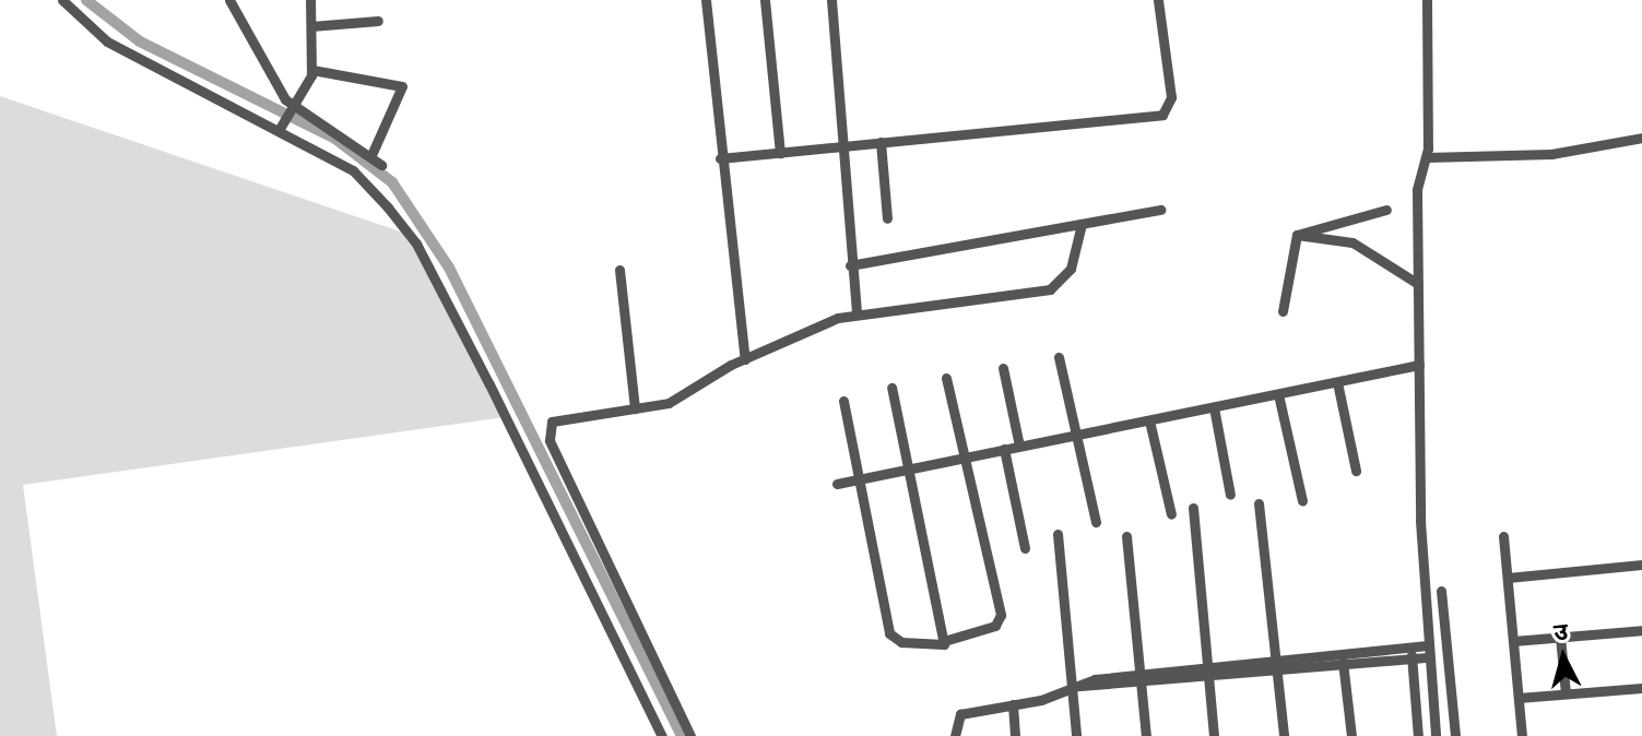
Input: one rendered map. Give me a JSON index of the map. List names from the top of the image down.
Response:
{
  "north": "top"
}
